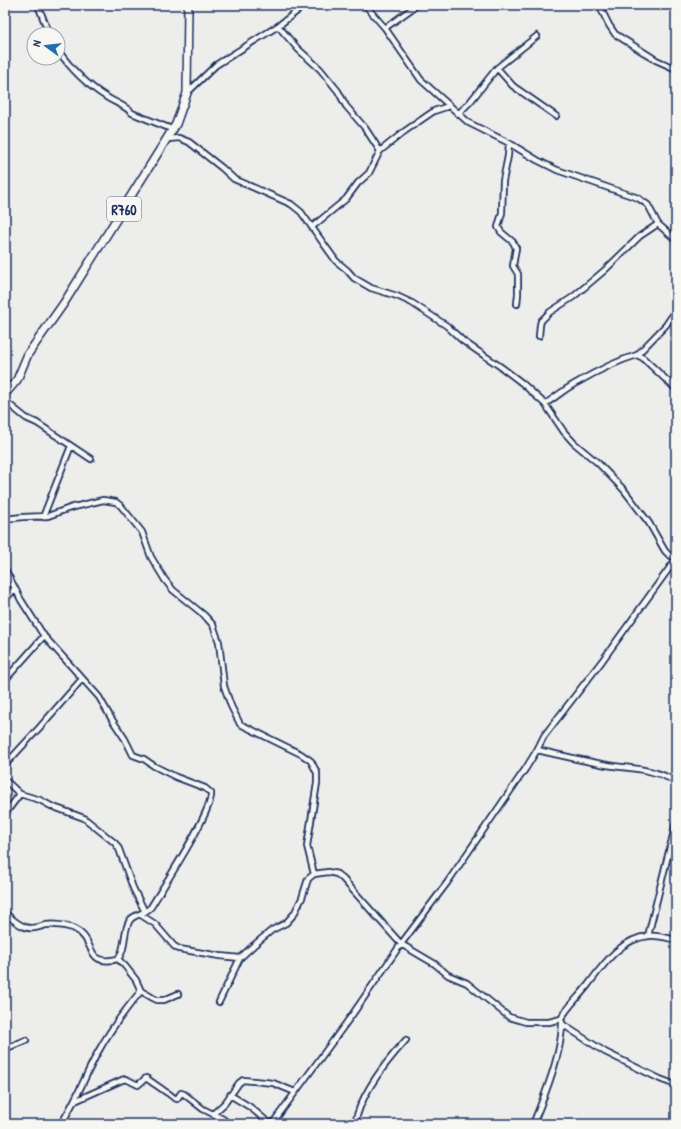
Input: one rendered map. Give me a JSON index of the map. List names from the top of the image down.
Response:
{
  "streets": {
    "main road": ["R760"]
  },
  "north": "left"
}
